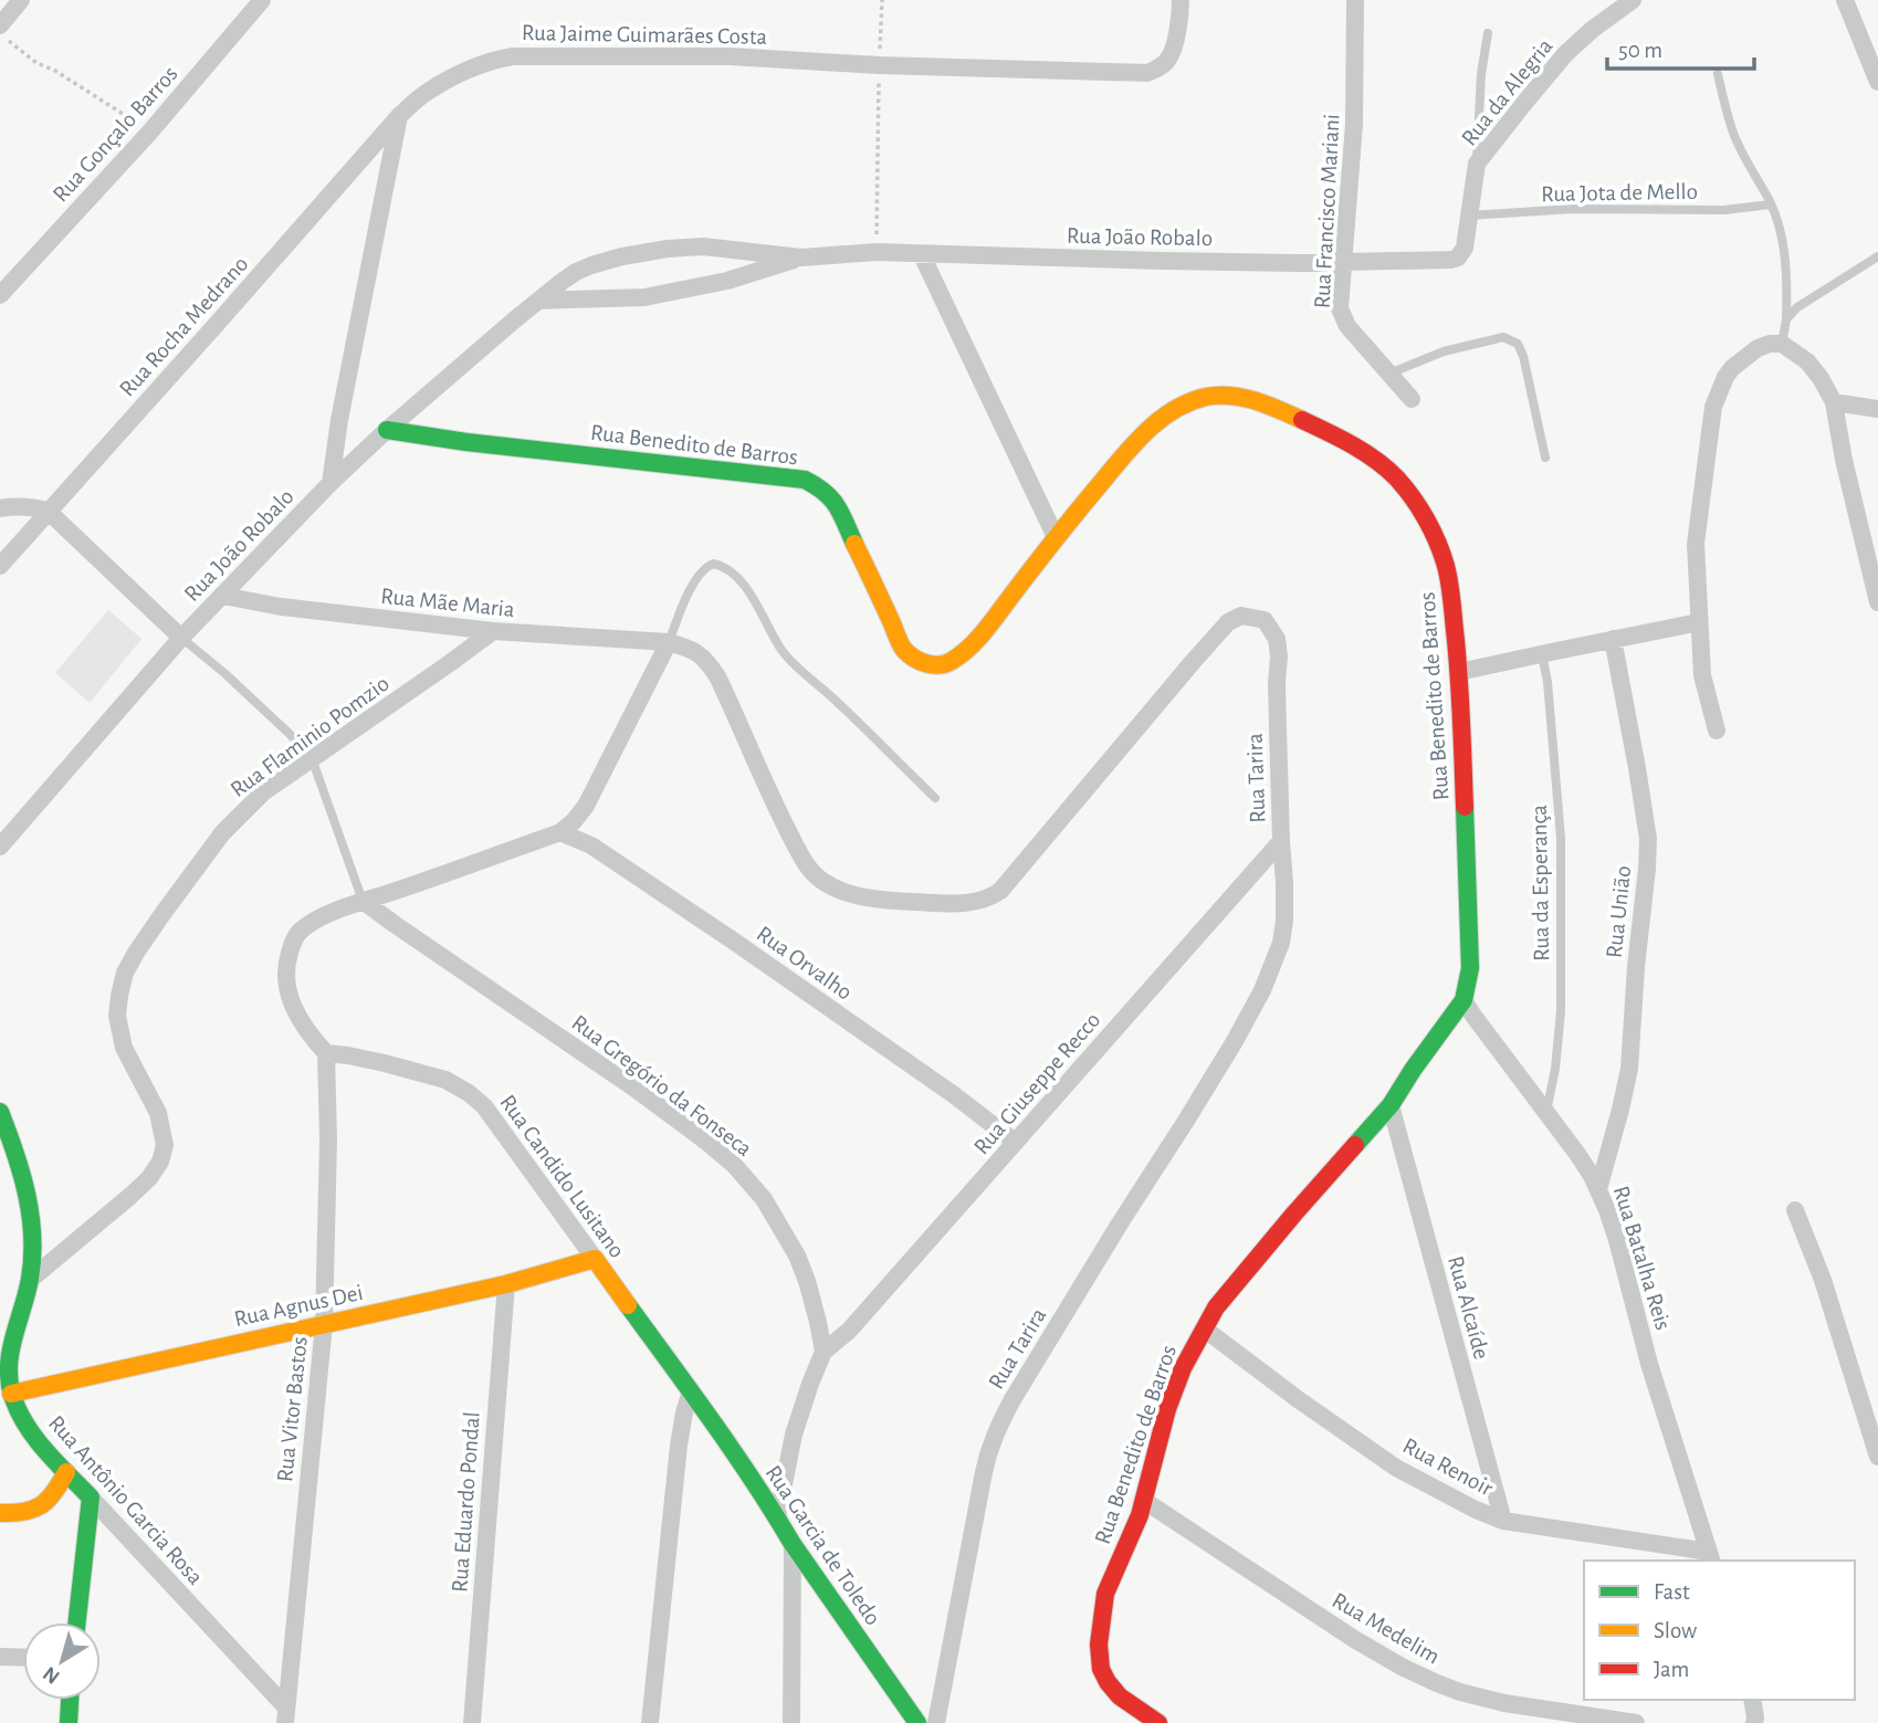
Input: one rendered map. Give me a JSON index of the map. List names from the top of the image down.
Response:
{
  "streets": {
    "street": [
      "Rua Jaime Guimarães Costa",
      "Rua da Alegria",
      "Rua Gonçalo Barros",
      "Rua Francisco Mariani",
      "Rua João Robalo",
      "Rua Rocha Medrano",
      "Rua Benedito de Barros",
      "Rua Mãe Maria",
      "Rua Flaminio Pomzio",
      "Rua Tarira",
      "Rua União",
      "Rua Orvalho",
      "Rua Giuseppe Recco",
      "Rua Gregório da Fonseca",
      "Rua Candido Lusitano",
      "Rua Batalha Reis",
      "Rua Agnus Dei",
      "Rua Alcaíde",
      "Rua Vitor Bastos",
      "Rua Renoir",
      "Rua Antônio Garcia Rosa",
      "Rua Eduardo Pondal",
      "Rua Garcia de Toledo",
      "Rua Medelim"
    ],
    "lane": ["Rua Jota de Mello", "Rua da Esperança"]
  },
  "crossings": [
    ["Rua Jaime Guimarães Costa", "Rua Rocha Medrano"],
    ["Rua da Alegria", "Rua Jota de Mello"],
    ["Rua da Alegria", "Rua João Robalo"],
    ["Rua Francisco Mariani", "Rua João Robalo"],
    ["Rua João Robalo", "Rua Benedito de Barros"],
    ["Rua João Robalo", "Rua Mãe Maria"],
    ["Rua Benedito de Barros", "Rua Batalha Reis"],
    ["Rua Benedito de Barros", "Rua Alcaíde"],
    ["Rua Benedito de Barros", "Rua Renoir"],
    ["Rua Benedito de Barros", "Rua Medelim"],
    ["Rua Mãe Maria", "Rua Flaminio Pomzio"],
    ["Rua Mãe Maria", "Rua Tarira"],
    ["Rua Flaminio Pomzio", "Rua Antônio Garcia Rosa"],
    ["Rua Tarira", "Rua Giuseppe Recco"],
    ["Rua da Esperança", "Rua Batalha Reis"],
    ["Rua União", "Rua Batalha Reis"],
    ["Rua Orvalho", "Rua Giuseppe Recco"],
    ["Rua Giuseppe Recco", "Rua Gregório da Fonseca"],
    ["Rua Candido Lusitano", "Rua Agnus Dei"],
    ["Rua Candido Lusitano", "Rua Vitor Bastos"],
    ["Rua Candido Lusitano", "Rua Garcia de Toledo"],
    ["Rua Batalha Reis", "Rua Renoir"],
    ["Rua Agnus Dei", "Rua Vitor Bastos"],
    ["Rua Agnus Dei", "Rua Antônio Garcia Rosa"],
    ["Rua Agnus Dei", "Rua Eduardo Pondal"],
    ["Rua Alcaíde", "Rua Renoir"],
    ["Rua Vitor Bastos", "Rua Antônio Garcia Rosa"]
  ],
  "legend": ["Fast", "Slow", "Jam"],
  "scale_bar": "50 m",
  "north": "bottom left"
}
